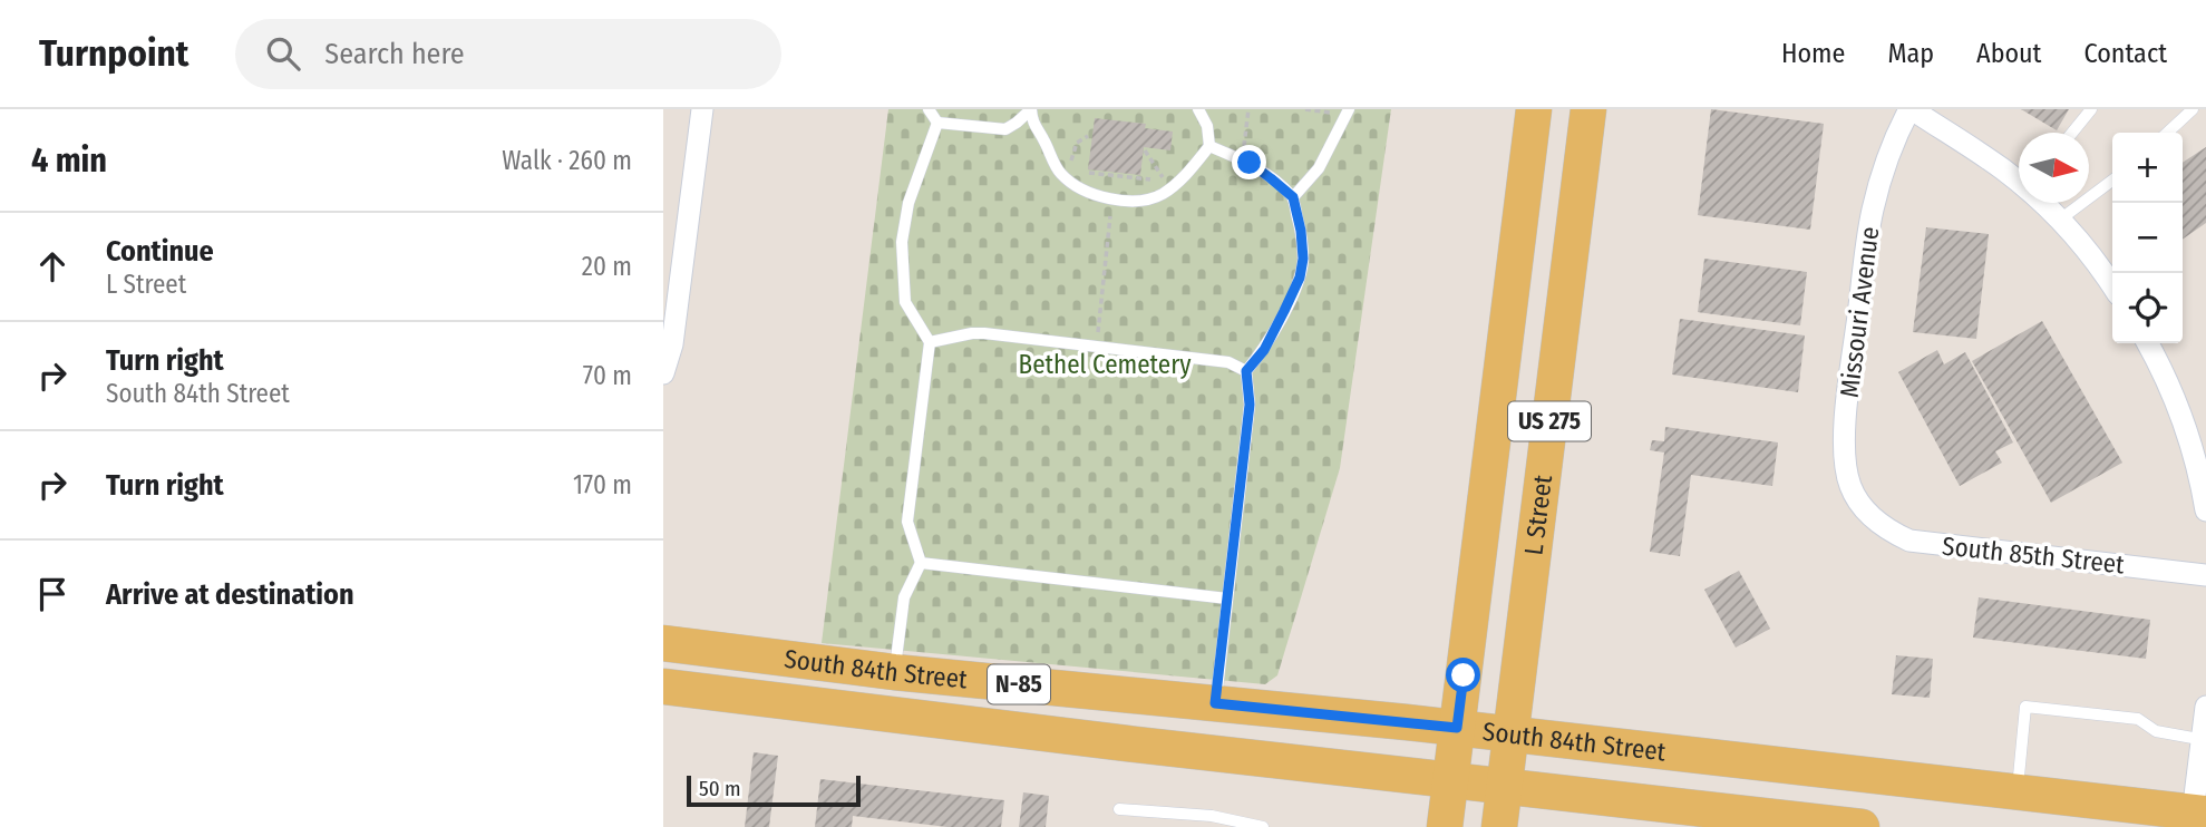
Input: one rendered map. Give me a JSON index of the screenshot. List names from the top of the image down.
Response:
{
  "streets": {
    "main road": [
      "US 275",
      "L Street",
      "South 84th Street",
      "N-85"
    ],
    "street": ["Missouri Avenue", "South 85th Street"]
  },
  "crossings": [
    ["Missouri Avenue", "South 85th Street"],
    ["US 275", "South 84th Street"],
    ["L Street", "South 84th Street"]
  ],
  "parks": ["Bethel Cemetery"],
  "scale_bar": "50 m",
  "north": "right",
  "page": {
    "header": "Turnpoint",
    "search": "Search here",
    "nav": [
      "Home",
      "Map",
      "About",
      "Contact"
    ],
    "heading": ["4 min", "Walk · 260 m"],
    "map_buttons": ["+", "−"],
    "list": [
      ["Continue", "L Street", "20 m"],
      ["Turn right", "South 84th Street", "70 m"],
      ["Turn right", "170 m"],
      "Arrive at destination"
    ],
    "scale": "50 m"
  }
}
